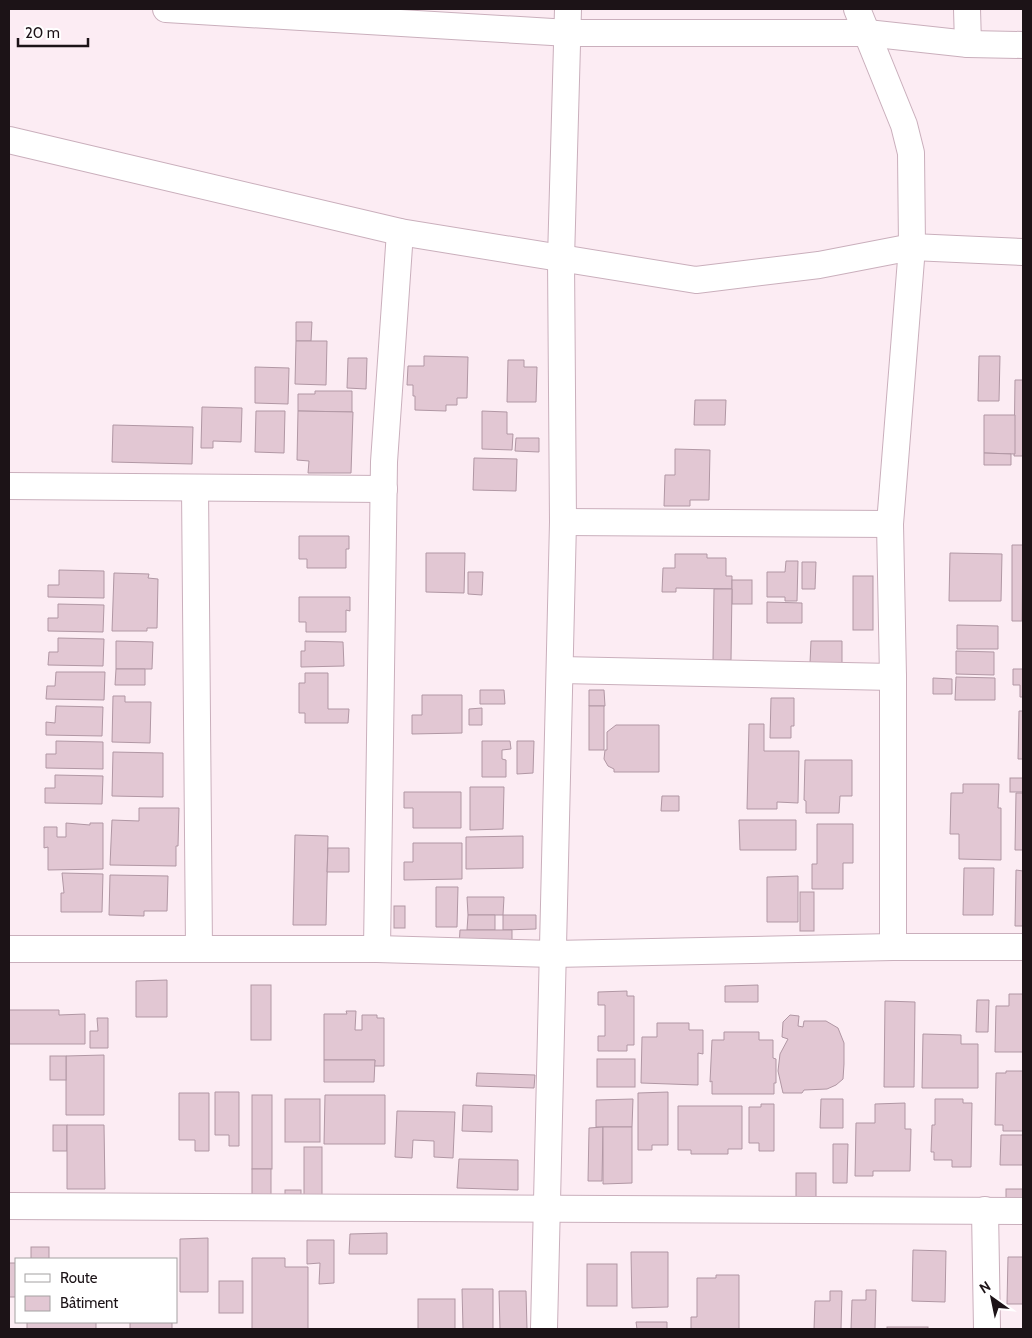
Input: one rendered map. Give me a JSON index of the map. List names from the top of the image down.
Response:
{
  "legend": ["Route", "Bâtiment"],
  "scale_bar": "20 m",
  "north": "top left"
}
